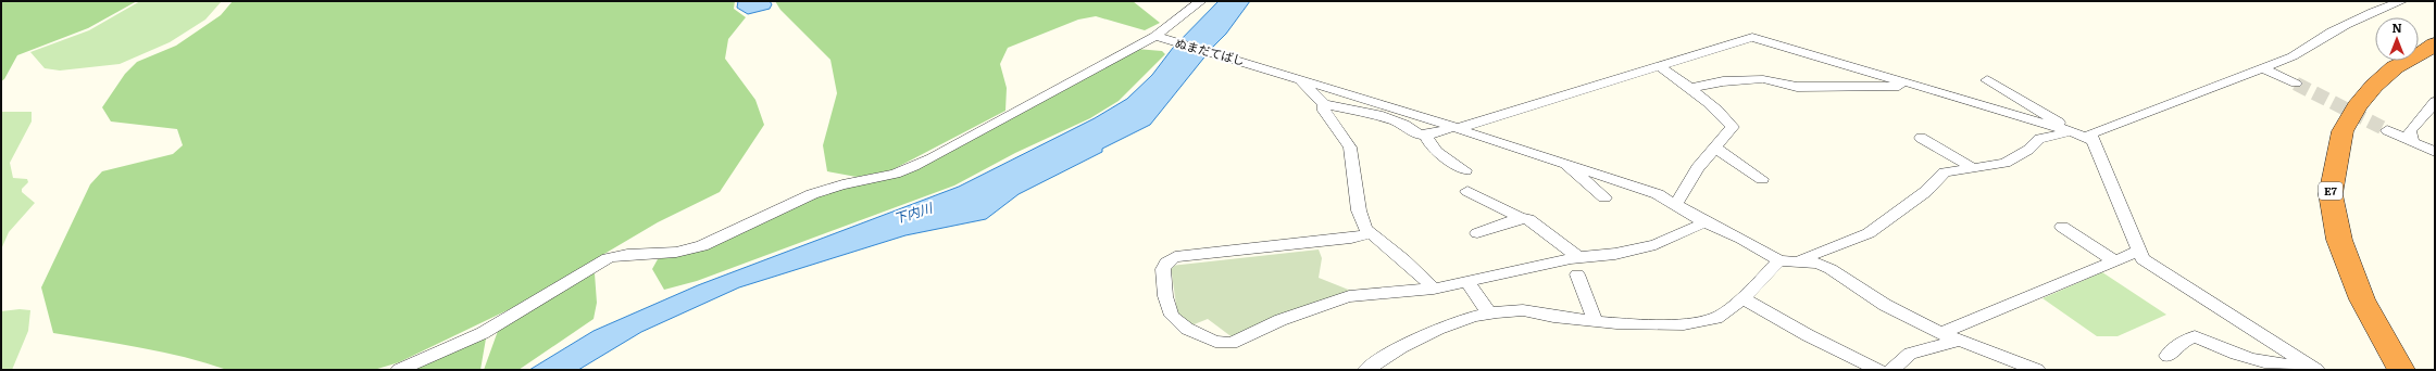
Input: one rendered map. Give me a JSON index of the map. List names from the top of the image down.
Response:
{
  "streets": {
    "highway": ["E7"],
    "street": ["ぬまだてばし"]
  },
  "water": ["下内川"],
  "north": "top"
}
